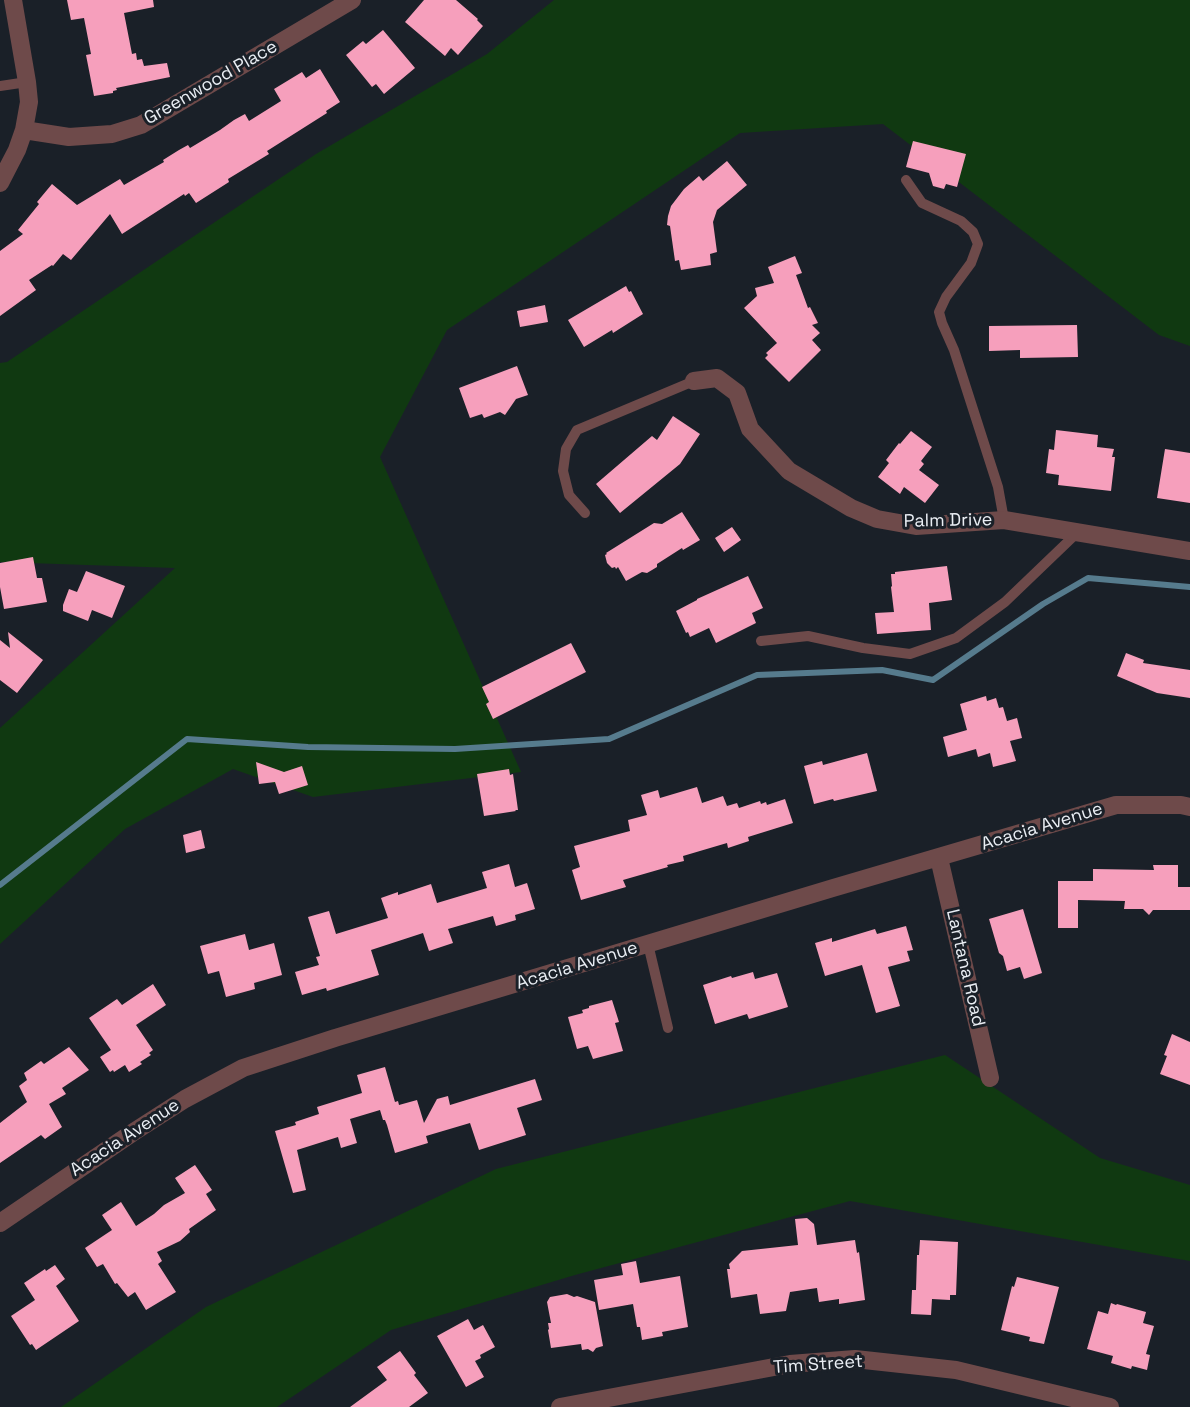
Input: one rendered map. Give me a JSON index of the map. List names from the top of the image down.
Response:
{
  "streets": {
    "street": [
      "Greenwood Place",
      "Palm Drive",
      "Acacia Avenue",
      "Lantana Road",
      "Tim Street"
    ]
  },
  "crossings": [
    ["Acacia Avenue", "Lantana Road"]
  ]
}
